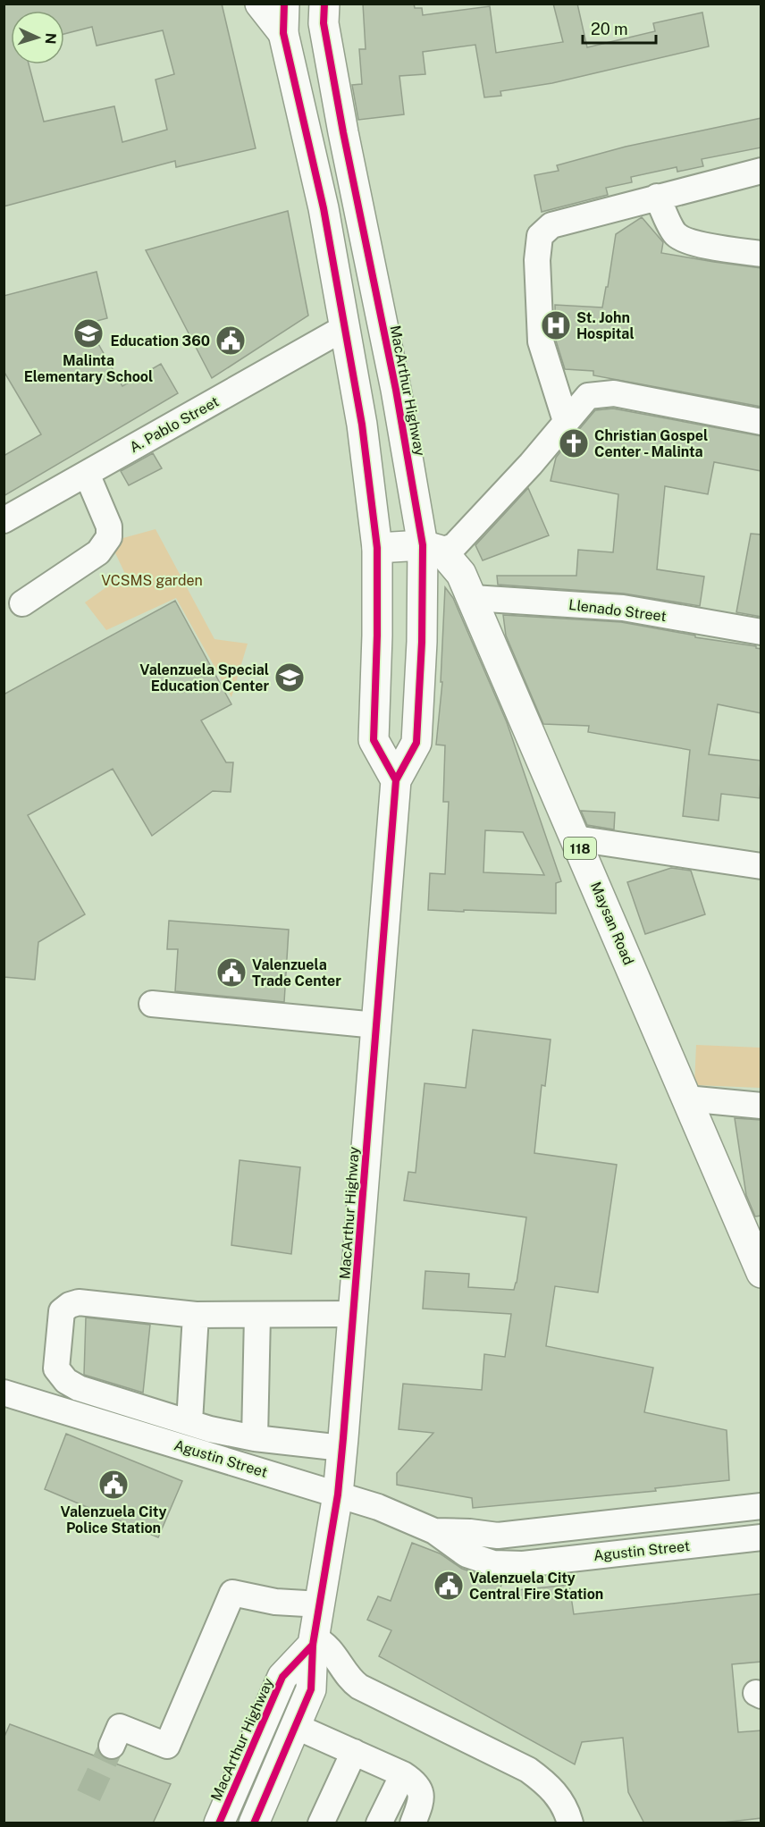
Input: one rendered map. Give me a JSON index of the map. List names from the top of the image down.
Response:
{
  "streets": {
    "main road": ["MacArthur Highway", "118", "Maysan Road"],
    "street": ["A. Pablo Street", "Llenado Street", "Agustin Street"]
  },
  "crossings": [
    ["MacArthur Highway", "Maysan Road"],
    ["MacArthur Highway", "Agustin Street"],
    ["Llenado Street", "Maysan Road"]
  ],
  "parks": ["VCSMS garden"],
  "places": {
    "hospital": ["St. John Hospital"],
    "school or university": ["Malinta Elementary School", "Valenzuela Special Education Center"],
    "public building": [
      "Education 360",
      "Valenzuela Trade Center",
      "Valenzuela City Police Station",
      "Valenzuela City Central Fire Station"
    ],
    "church": ["Christian Gospel Center - Malinta"]
  },
  "scale_bar": "20 m",
  "north": "right"
}
